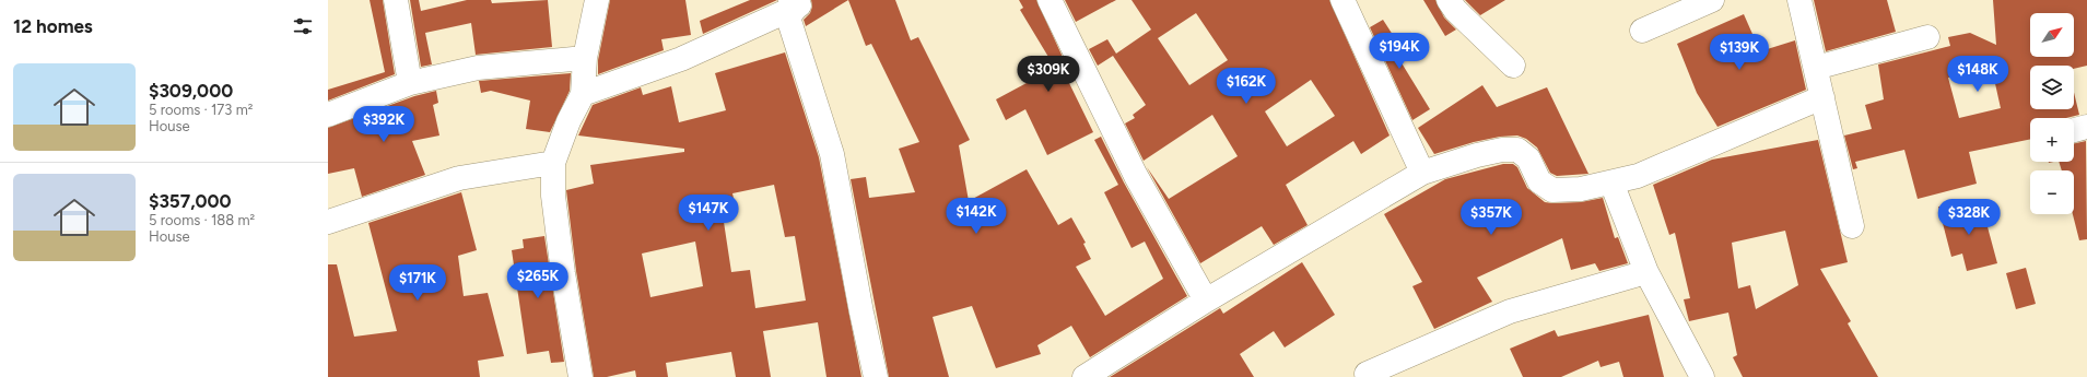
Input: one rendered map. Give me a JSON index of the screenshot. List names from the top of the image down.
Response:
{
  "north": "top right",
  "page": {
    "heading": "12 homes",
    "map_buttons": ["+", "−"],
    "price": [
      "$194K",
      "$139K",
      "$309K",
      "$148K",
      "$162K",
      "$392K",
      "$147K",
      "$142K",
      "$357K",
      "$328K",
      "$265K",
      "$171K"
    ],
    "list": [
      {
        "name": "$309,000",
        "note": "5 rooms · 173 m² · House"
      },
      {
        "name": "$357,000",
        "note": "5 rooms · 188 m² · House"
      }
    ]
  }
}
